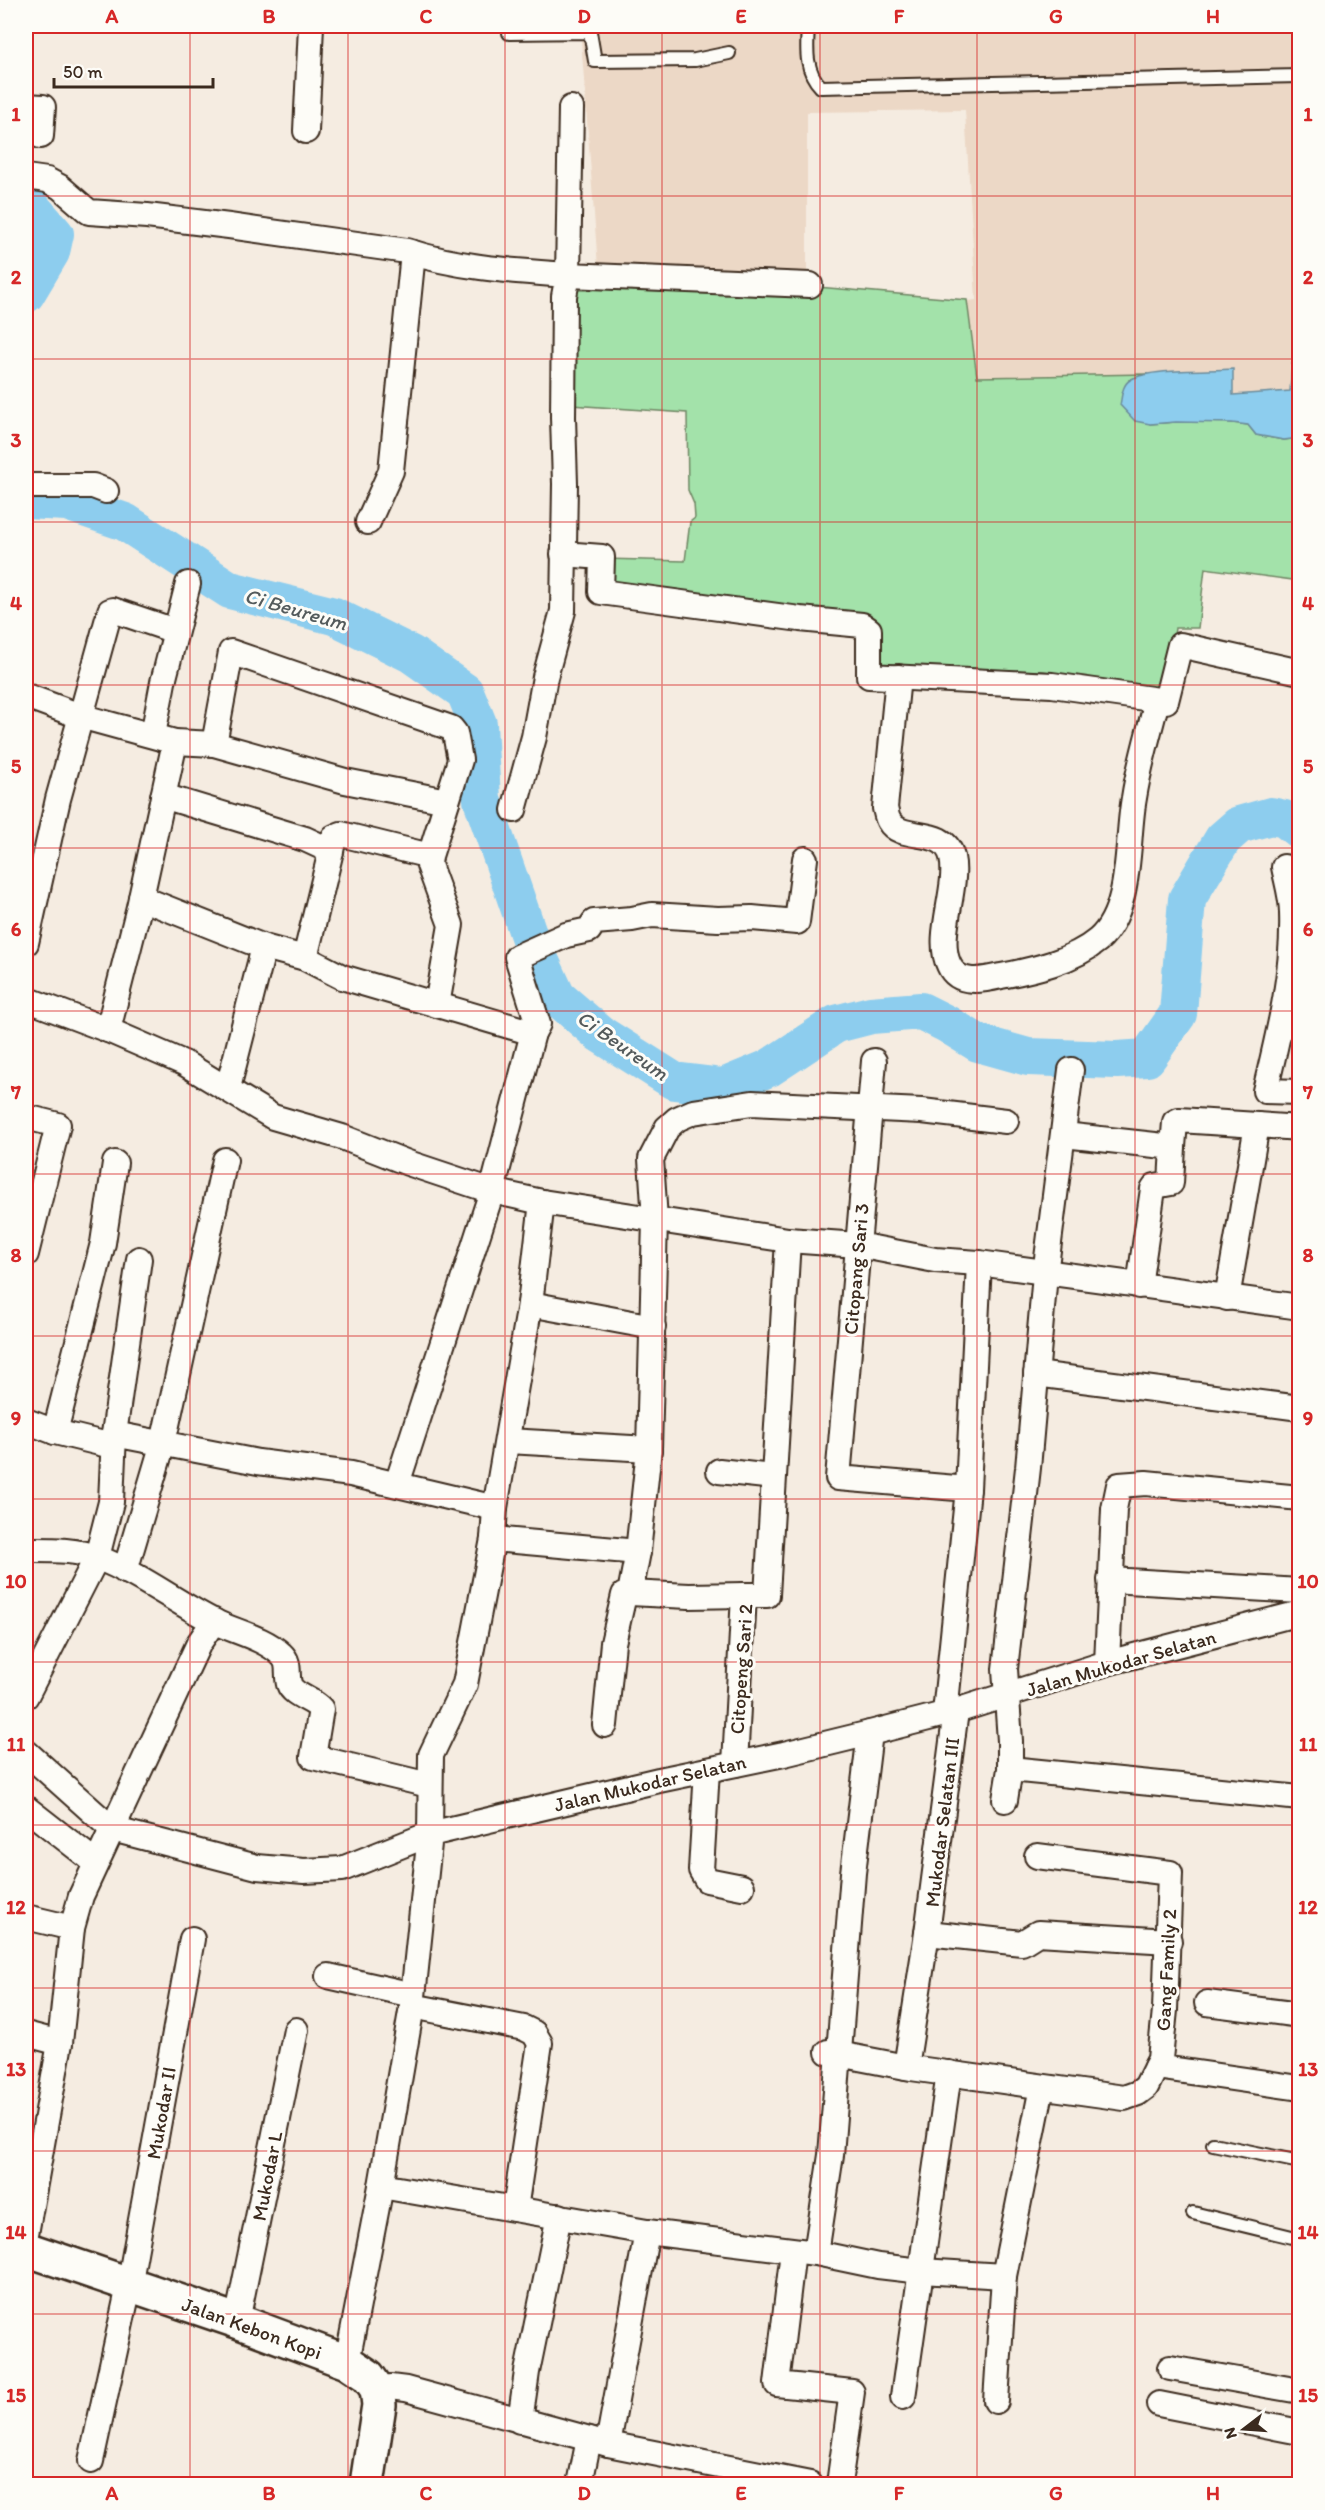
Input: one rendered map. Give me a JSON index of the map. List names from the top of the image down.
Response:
{
  "streets": {
    "main road": ["Jalan Kebon Kopi"],
    "street": [
      "Citopang Sari 3",
      "Jalan Mukodar Selatan",
      "Citopeng Sari 2",
      "Mukodar Selatan III",
      "Gang Family 2",
      "Mukodar II",
      "Mukodar L"
    ]
  },
  "crossings": [
    ["Citopang Sari 3", "Mukodar Selatan III"],
    ["Jalan Mukodar Selatan", "Citopeng Sari 2"],
    ["Jalan Mukodar Selatan", "Mukodar Selatan III"],
    ["Mukodar Selatan III", "Gang Family 2"],
    ["Mukodar II", "Jalan Kebon Kopi"],
    ["Mukodar L", "Jalan Kebon Kopi"]
  ],
  "water": ["Ci Beureum"],
  "scale_bar": "50 m",
  "north": "left",
  "grid": {
    "columns": [
      "A",
      "B",
      "C",
      "D",
      "E",
      "F",
      "G",
      "H"
    ],
    "rows": [
      "1",
      "2",
      "3",
      "4",
      "5",
      "6",
      "7",
      "8",
      "9",
      "10",
      "11",
      "12",
      "13",
      "14",
      "15"
    ]
  }
}
